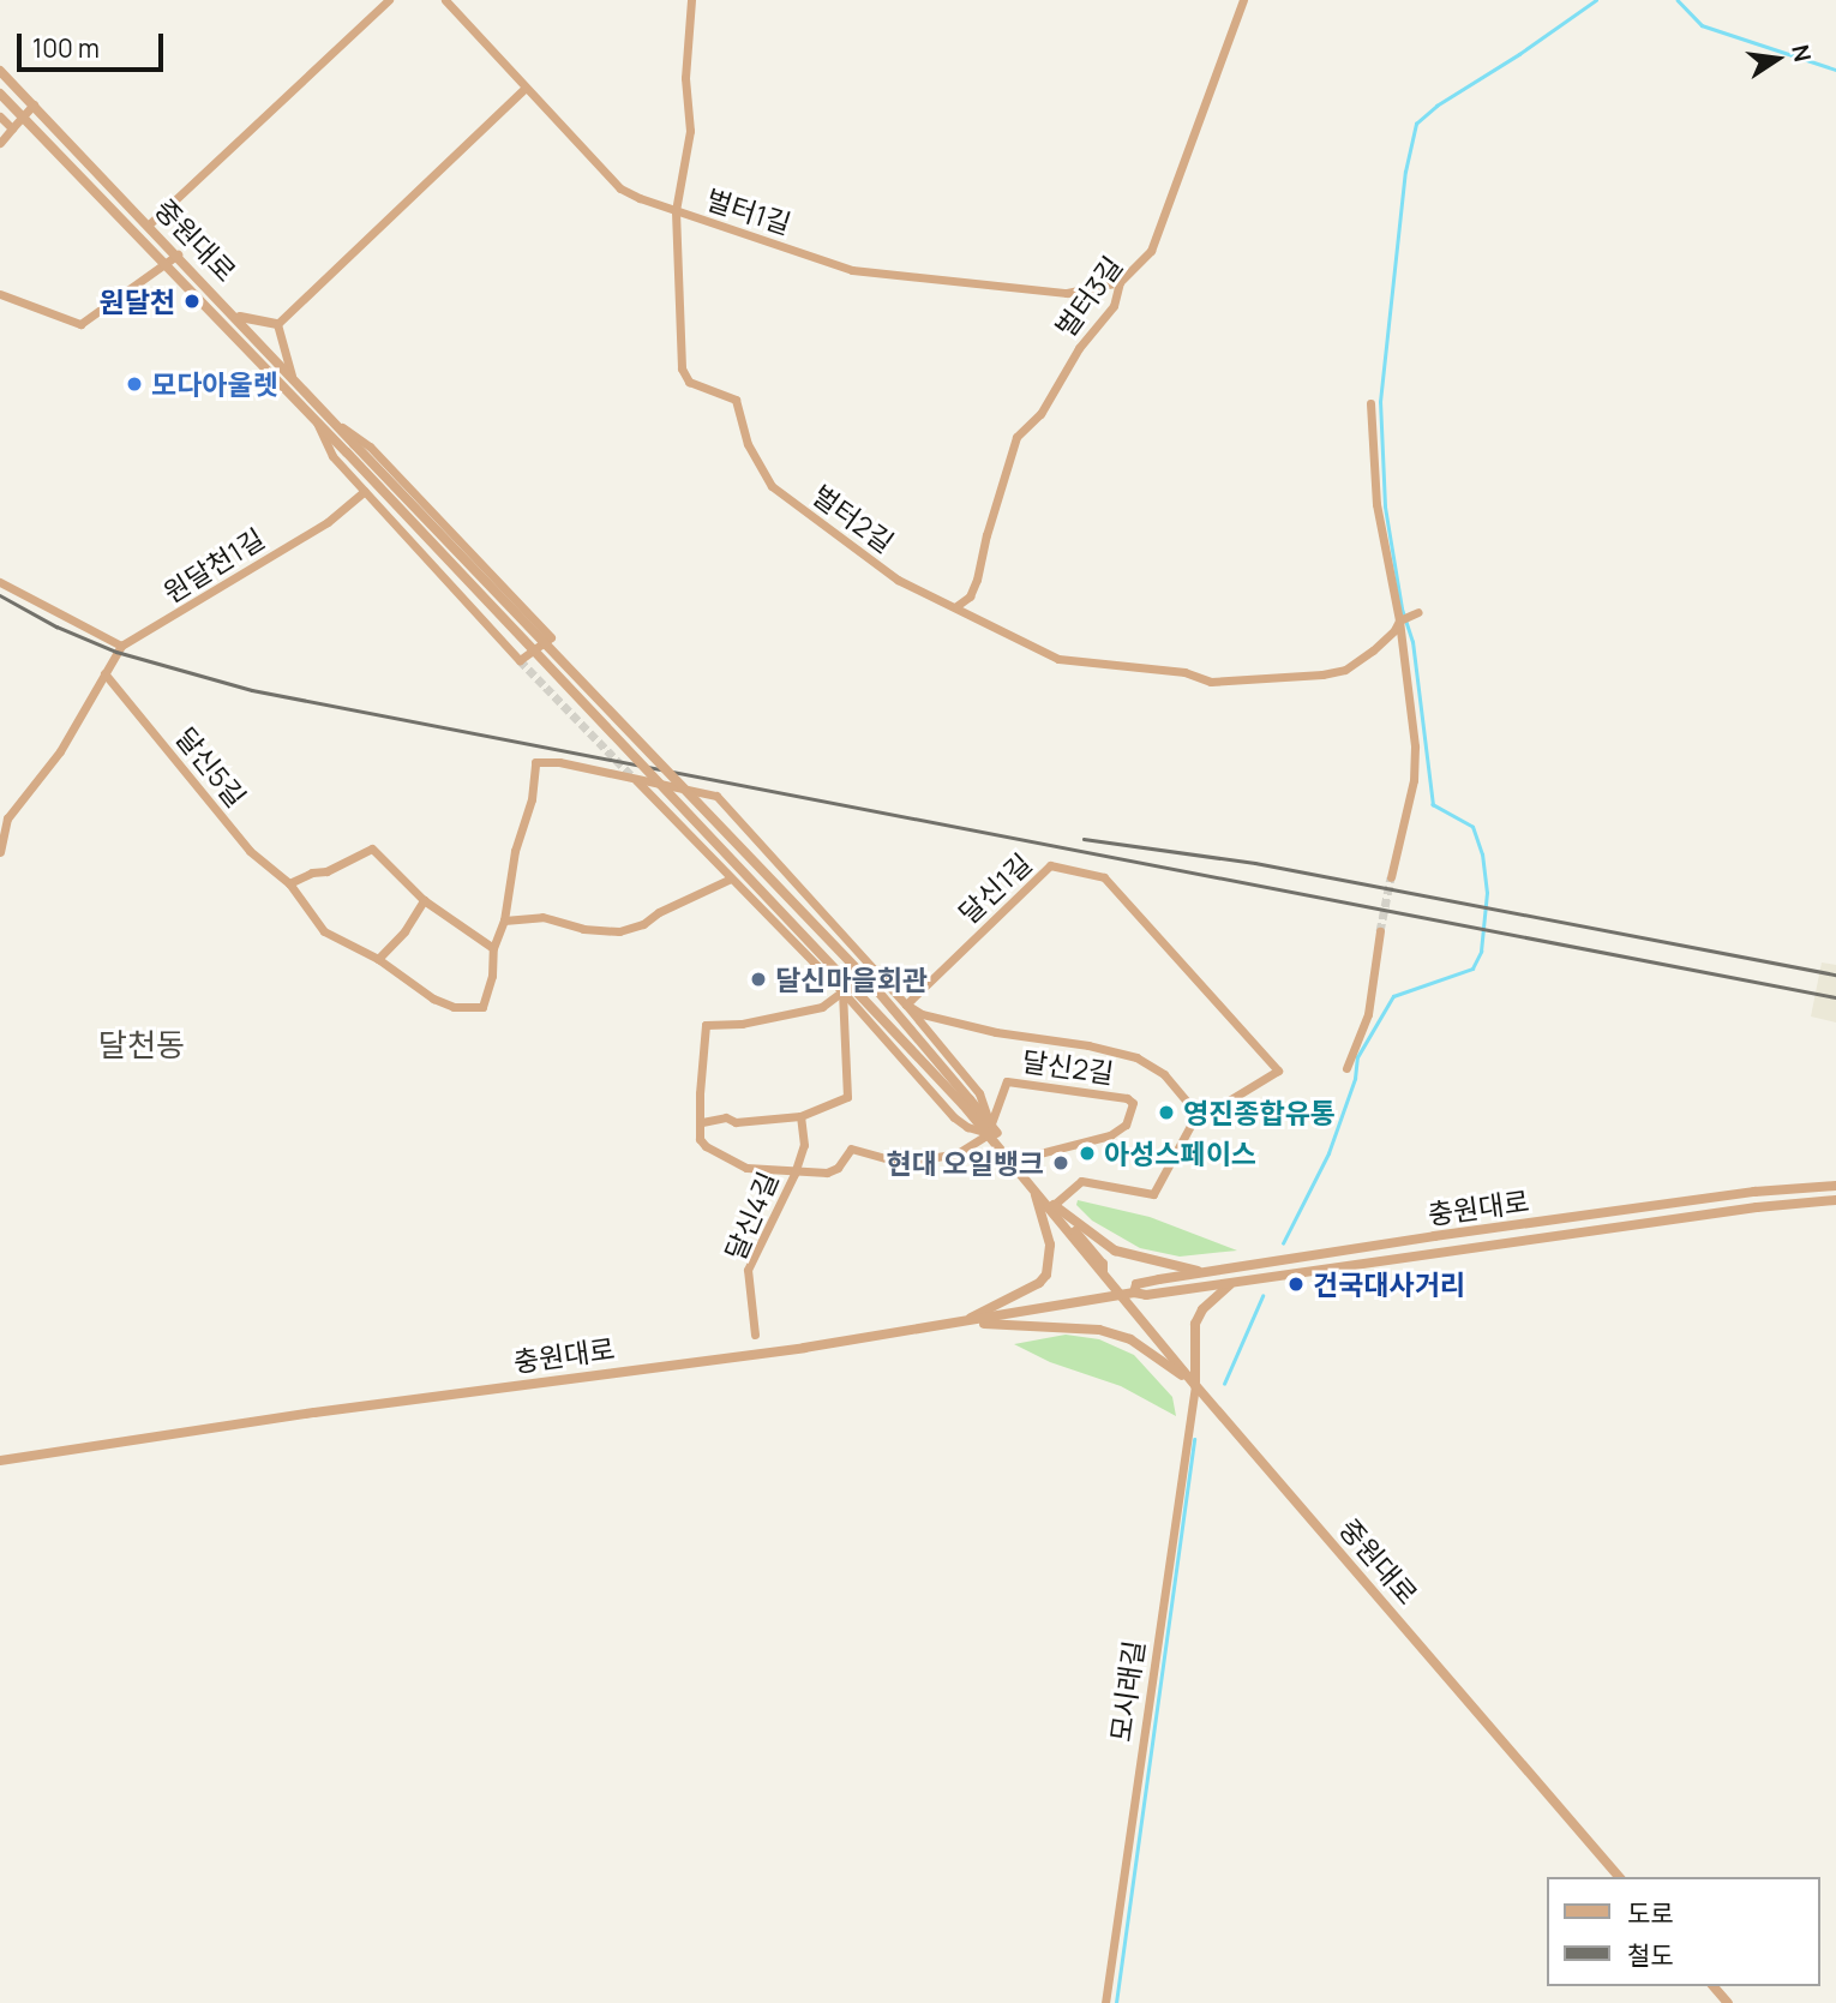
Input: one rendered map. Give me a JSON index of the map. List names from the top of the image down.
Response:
{
  "streets": {
    "street": [
      "벌터1길",
      "중원대로",
      "벌터3길",
      "벌터2길",
      "원달천1길",
      "달신5길",
      "달신1길",
      "달신2길",
      "충원대로",
      "달신4길",
      "모시래길"
    ]
  },
  "crossings": [
    ["벌터1길", "벌터3길"],
    ["벌터1길", "벌터2길"],
    ["중원대로", "달신2길"],
    ["중원대로", "충원대로"],
    ["중원대로", "모시래길"],
    ["벌터3길", "벌터2길"]
  ],
  "districts": ["달천동"],
  "places": [
    "원달천",
    "모다아울렛",
    "달신마을회관",
    "영진종합유통",
    "아성스페이스",
    "현대 오일뱅크",
    "건국대사거리"
  ],
  "legend": ["도로", "철도"],
  "scale_bar": "100 m",
  "north": "right"
}
